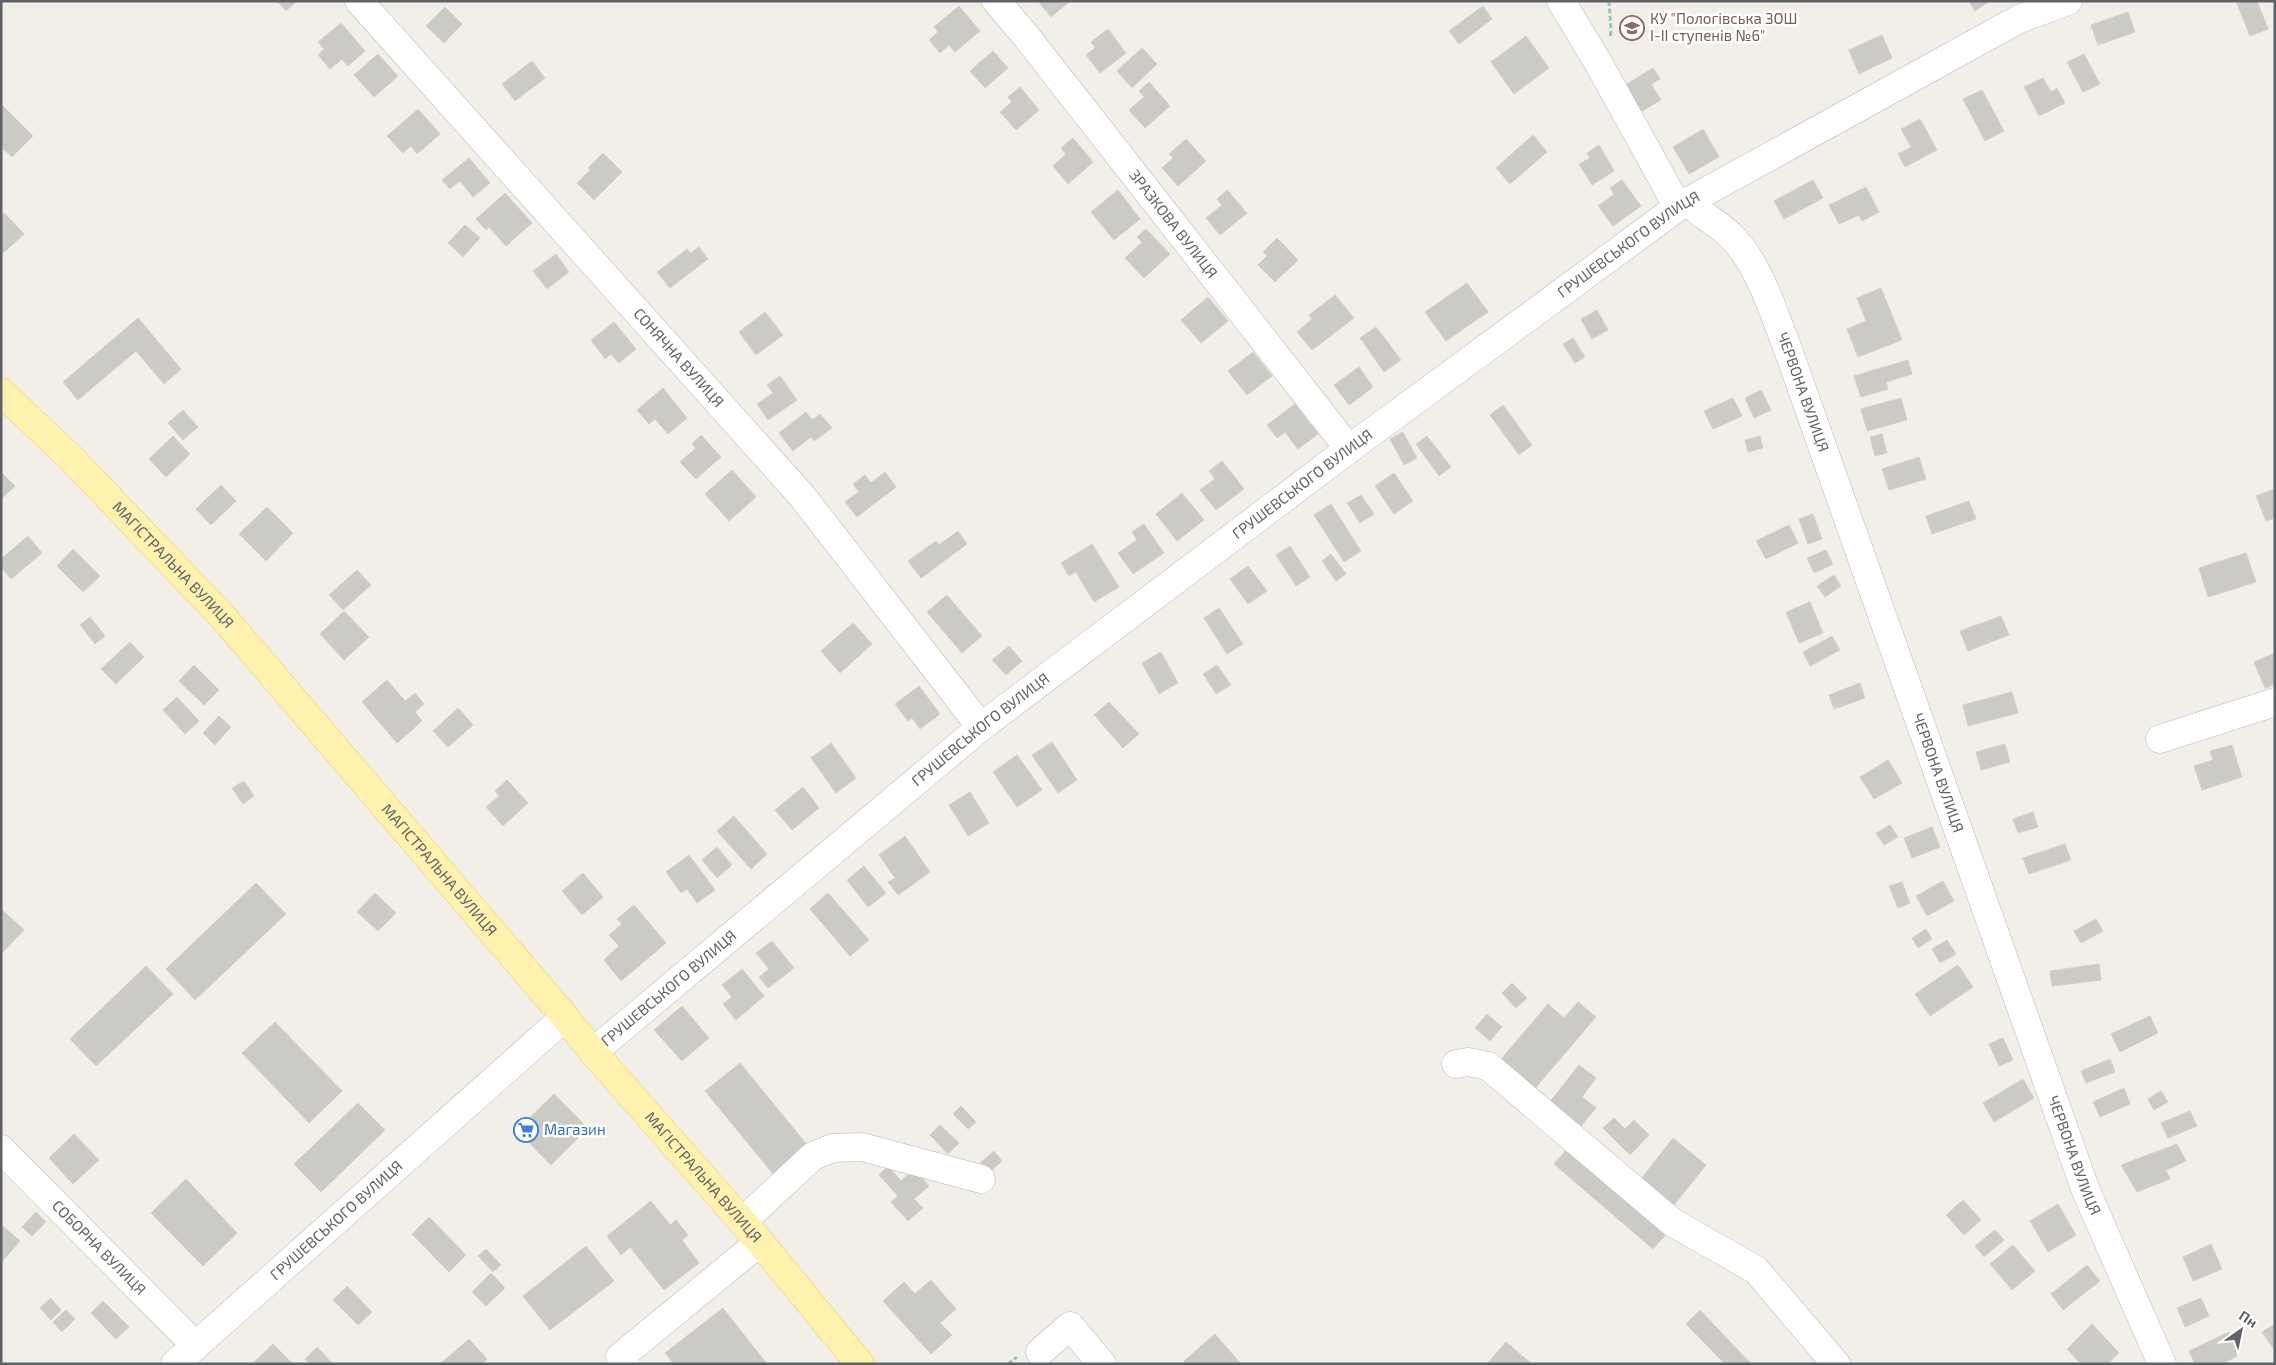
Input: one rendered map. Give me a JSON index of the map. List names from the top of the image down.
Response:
{
  "streets": {
    "main road": ["МАГІСТРАЛЬНА ВУЛИЦЯ"],
    "street": [
      "ЗРАЗКОВА ВУЛИЦЯ",
      "ГРУШЕВСЬКОГО ВУЛИЦЯ",
      "СОНЯЧНА ВУЛИЦЯ",
      "ЧЕРВОНА ВУЛИЦЯ",
      "СОБОРНА ВУЛИЦЯ"
    ]
  },
  "crossings": [
    ["ЗРАЗКОВА ВУЛИЦЯ", "ГРУШЕВСЬКОГО ВУЛИЦЯ"],
    ["ГРУШЕВСЬКОГО ВУЛИЦЯ", "СОНЯЧНА ВУЛИЦЯ"],
    ["ГРУШЕВСЬКОГО ВУЛИЦЯ", "ЧЕРВОНА ВУЛИЦЯ"],
    ["ГРУШЕВСЬКОГО ВУЛИЦЯ", "МАГІСТРАЛЬНА ВУЛИЦЯ"],
    ["ГРУШЕВСЬКОГО ВУЛИЦЯ", "СОБОРНА ВУЛИЦЯ"]
  ],
  "places": {
    "school or university": ["КУ \"Пологівська ЗОШ І-ІІ ступенів №6\""],
    "supermarket": ["Магазин"]
  },
  "north": "top right"
}
